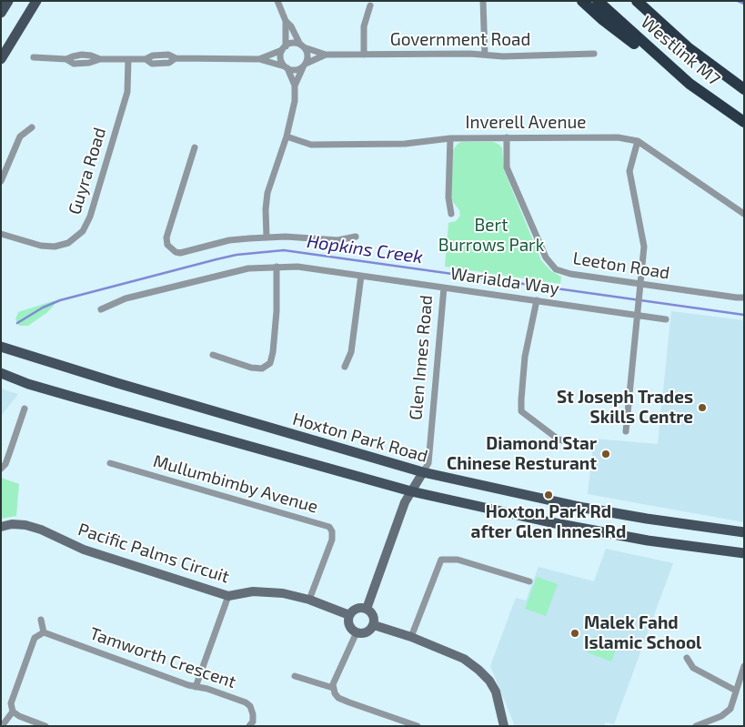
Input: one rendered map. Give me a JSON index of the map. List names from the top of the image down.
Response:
{
  "streets": {
    "highway": ["Westlink M7"],
    "main road": ["Hoxton Park Road"],
    "street": [
      "Government Road",
      "Inverell Avenue",
      "Guyra Road",
      "Leeton Road",
      "Warialda Way",
      "Glen Innes Road",
      "Mullumbimby Avenue",
      "Pacific Palms Circuit",
      "Tamworth Crescent"
    ]
  },
  "crossings": [
    ["Inverell Avenue", "Leeton Road"],
    ["Warialda Way", "Glen Innes Road"],
    ["Glen Innes Road", "Hoxton Park Road"],
    ["Glen Innes Road", "Pacific Palms Circuit"],
    ["Mullumbimby Avenue", "Pacific Palms Circuit"]
  ],
  "water": ["Hopkins Creek"],
  "parks": ["Bert Burrows Park"],
  "places": [
    "St Joseph Trades Skills Centre",
    "Diamond Star Chinese Resturant",
    "Hoxton Park Rd after Glen Innes Rd",
    "Malek Fahd Islamic School"
  ]
}
